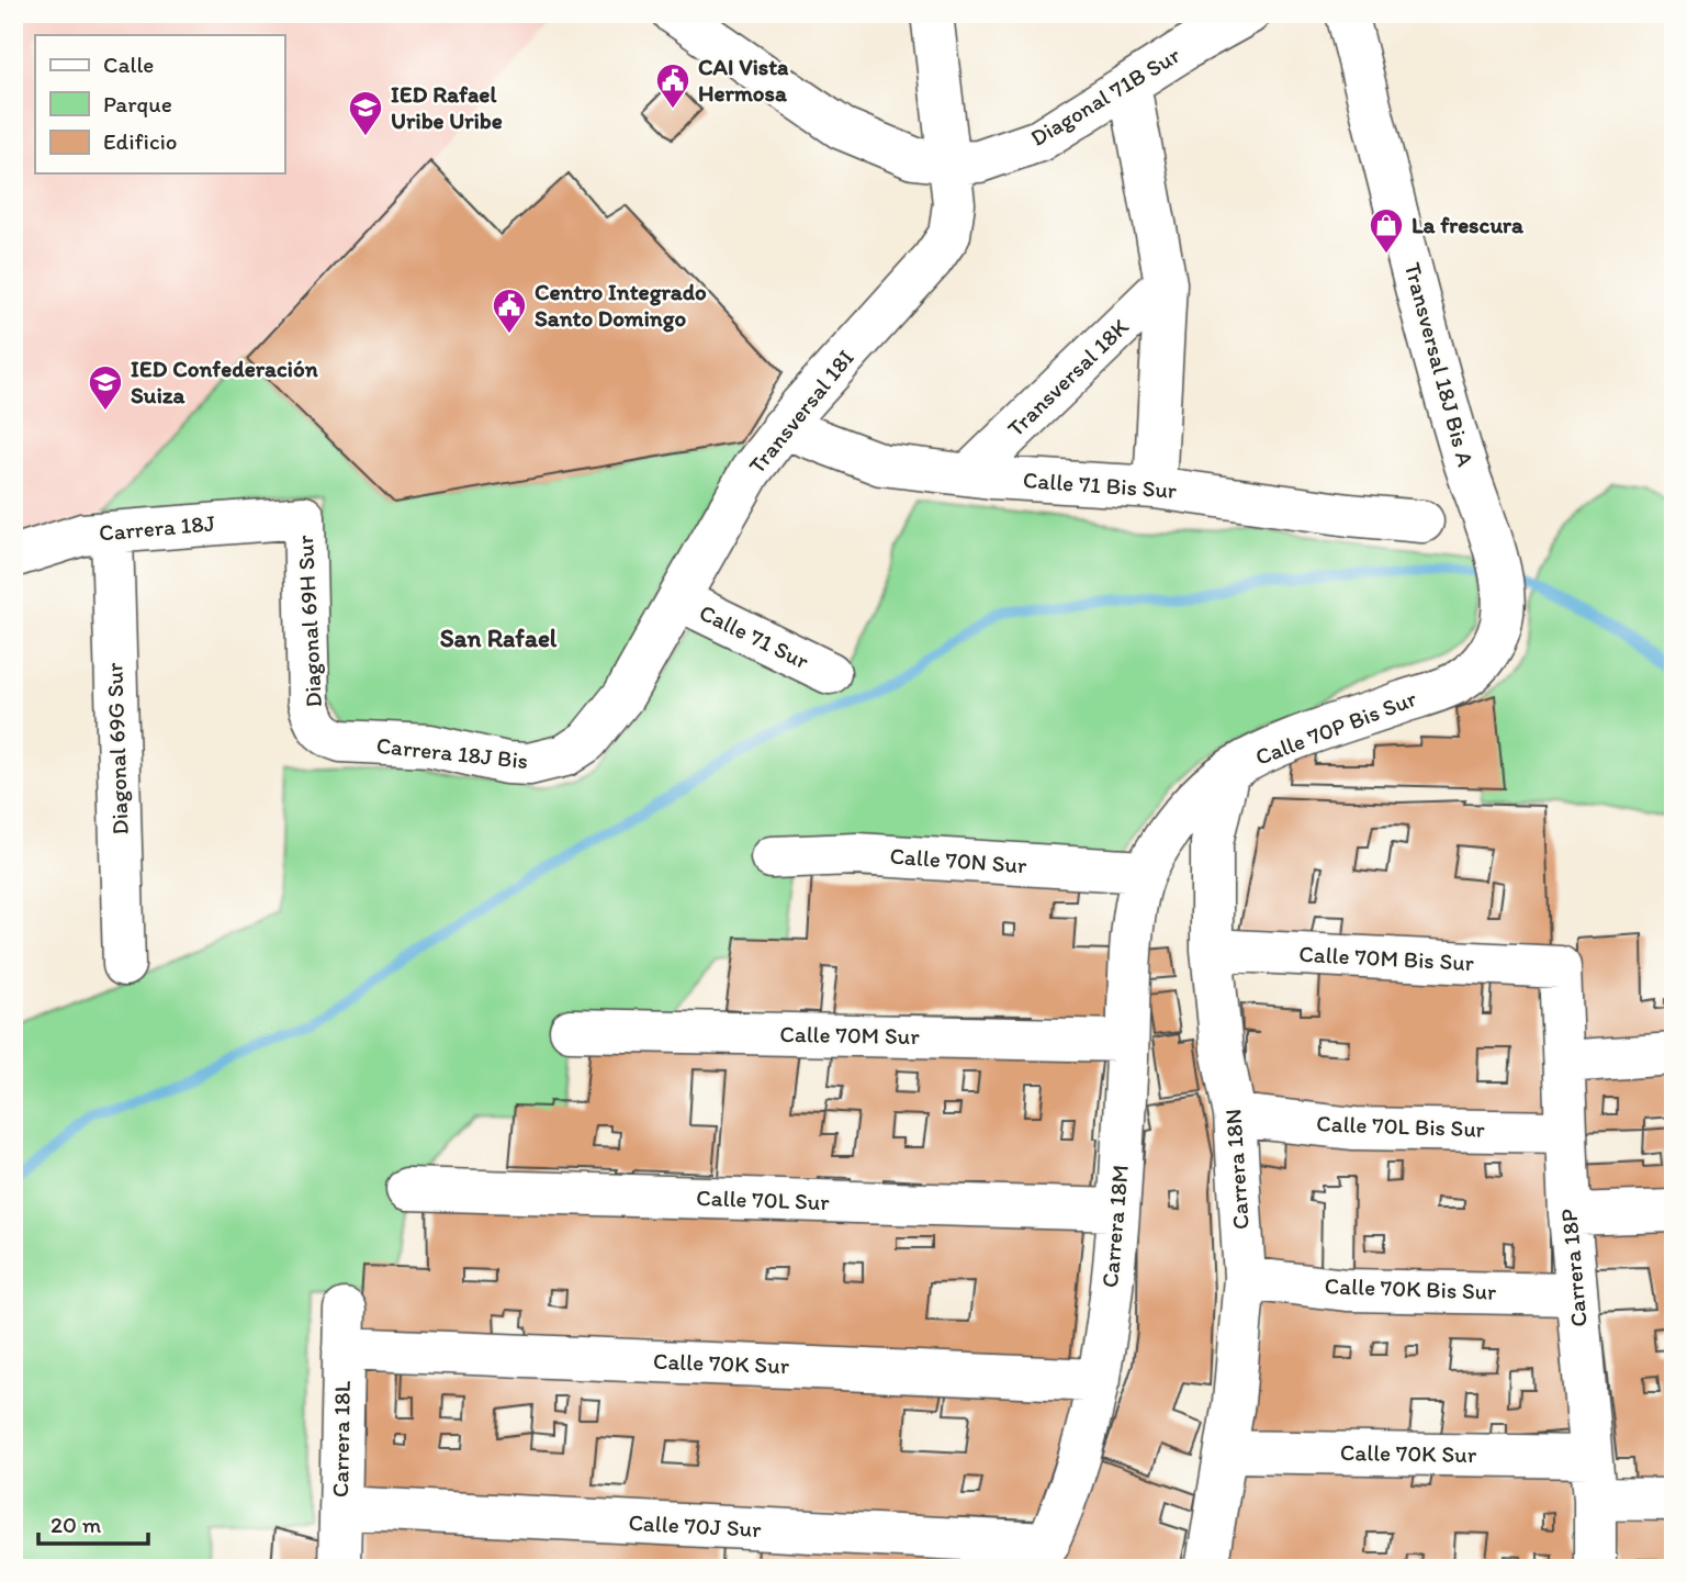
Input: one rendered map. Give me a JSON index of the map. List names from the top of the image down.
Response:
{
  "streets": {
    "street": [
      "Diagonal 71B Sur",
      "Transversal 18J Bis A",
      "Transversal 18K",
      "Transversal 18I",
      "Calle 71 Bis Sur",
      "Carrera 18J",
      "Diagonal 69H Sur",
      "Calle 71 Sur",
      "Calle 70P Bis Sur",
      "Diagonal 69G Sur",
      "Carrera 18J Bis",
      "Calle 70N Sur",
      "Calle 70M Bis Sur",
      "Calle 70M Sur",
      "Calle 70L Bis Sur",
      "Carrera 18N",
      "Calle 70L Sur",
      "Carrera 18M",
      "Carrera 18P",
      "Calle 70K Bis Sur",
      "Calle 70K Sur",
      "Carrera 18L",
      "Calle 70J Sur"
    ]
  },
  "crossings": [
    ["Diagonal 71B Sur", "Transversal 18I"],
    ["Transversal 18J Bis A", "Calle 70P Bis Sur"],
    ["Transversal 18K", "Calle 71 Bis Sur"],
    ["Transversal 18I", "Calle 71 Bis Sur"],
    ["Transversal 18I", "Calle 71 Sur"],
    ["Transversal 18I", "Carrera 18J Bis"],
    ["Carrera 18J", "Diagonal 69H Sur"],
    ["Carrera 18J", "Diagonal 69G Sur"],
    ["Diagonal 69H Sur", "Carrera 18J Bis"],
    ["Calle 70P Bis Sur", "Calle 70N Sur"],
    ["Calle 70P Bis Sur", "Carrera 18N"],
    ["Calle 70P Bis Sur", "Carrera 18M"],
    ["Calle 70N Sur", "Carrera 18M"],
    ["Calle 70M Bis Sur", "Carrera 18N"],
    ["Calle 70M Bis Sur", "Carrera 18P"],
    ["Calle 70M Sur", "Carrera 18M"],
    ["Calle 70L Bis Sur", "Carrera 18N"],
    ["Calle 70L Bis Sur", "Carrera 18P"],
    ["Carrera 18N", "Calle 70K Bis Sur"],
    ["Carrera 18N", "Calle 70K Sur"],
    ["Calle 70L Sur", "Carrera 18M"],
    ["Carrera 18M", "Calle 70K Sur"],
    ["Carrera 18M", "Calle 70J Sur"],
    ["Carrera 18P", "Calle 70K Bis Sur"],
    ["Carrera 18P", "Calle 70K Sur"],
    ["Calle 70K Sur", "Carrera 18L"],
    ["Carrera 18L", "Calle 70J Sur"]
  ],
  "districts": ["San Rafael"],
  "places": {
    "public building": ["CAI Vista Hermosa", "Centro Integrado Santo Domingo"],
    "school or university": ["IED Rafael Uribe Uribe", "IED Confederación Suiza"],
    "shop": ["La frescura"]
  },
  "legend": ["Calle", "Parque", "Edificio"],
  "scale_bar": "20 m"
}
